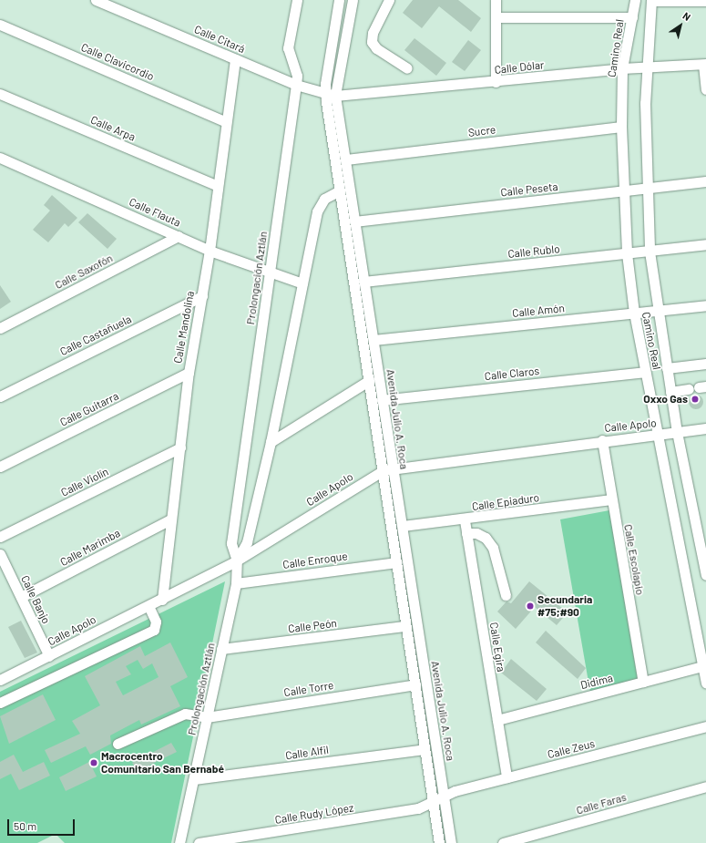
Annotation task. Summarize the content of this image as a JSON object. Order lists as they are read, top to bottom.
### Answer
{
  "streets": {
    "street": [
      "Calle Citará",
      "Camino Real",
      "Calle Clavicordio",
      "Calle Dólar",
      "Calle Arpa",
      "Sucre",
      "Calle Peseta",
      "Calle Flauta",
      "Calle Rublo",
      "Calle Saxofón",
      "Prolongación Aztlán",
      "Calle Amón",
      "Calle Mandolina",
      "Calle Castañuela",
      "Calle Claros",
      "Calle Guitarra",
      "Avenida Julio A. Roca",
      "Calle Apolo",
      "Calle Violín",
      "Calle Epiaduro",
      "Calle Marimba",
      "Calle Escolapio",
      "Calle Enroque",
      "Calle Banjo",
      "Calle Peón",
      "Calle Egira",
      "Didima",
      "Calle Torre",
      "Calle Zeus",
      "Calle Alfil",
      "Calle Faras",
      "Calle Rudy López"
    ]
  },
  "crossings": [
    ["Calle Citará", "Calle Dólar"],
    ["Calle Citará", "Prolongación Aztlán"],
    ["Calle Citará", "Calle Mandolina"],
    ["Calle Citará", "Avenida Julio A. Roca"],
    ["Camino Real", "Calle Dólar"],
    ["Camino Real", "Sucre"],
    ["Camino Real", "Calle Peseta"],
    ["Camino Real", "Calle Rublo"],
    ["Camino Real", "Calle Amón"],
    ["Camino Real", "Calle Claros"],
    ["Camino Real", "Calle Apolo"],
    ["Camino Real", "Didima"],
    ["Calle Clavicordio", "Calle Mandolina"],
    ["Calle Dólar", "Avenida Julio A. Roca"],
    ["Calle Arpa", "Calle Mandolina"],
    ["Sucre", "Avenida Julio A. Roca"],
    ["Calle Peseta", "Avenida Julio A. Roca"],
    ["Calle Flauta", "Calle Saxofón"],
    ["Calle Flauta", "Prolongación Aztlán"],
    ["Calle Flauta", "Calle Mandolina"],
    ["Calle Rublo", "Avenida Julio A. Roca"],
    ["Prolongación Aztlán", "Avenida Julio A. Roca"],
    ["Prolongación Aztlán", "Calle Apolo"],
    ["Prolongación Aztlán", "Calle Enroque"],
    ["Prolongación Aztlán", "Calle Peón"],
    ["Prolongación Aztlán", "Calle Torre"],
    ["Prolongación Aztlán", "Calle Alfil"],
    ["Calle Amón", "Avenida Julio A. Roca"],
    ["Calle Mandolina", "Calle Castañuela"],
    ["Calle Mandolina", "Calle Guitarra"],
    ["Calle Mandolina", "Calle Apolo"],
    ["Calle Mandolina", "Calle Violín"],
    ["Calle Mandolina", "Calle Marimba"],
    ["Calle Claros", "Avenida Julio A. Roca"],
    ["Avenida Julio A. Roca", "Calle Apolo"],
    ["Avenida Julio A. Roca", "Calle Epiaduro"],
    ["Avenida Julio A. Roca", "Calle Enroque"],
    ["Avenida Julio A. Roca", "Calle Peón"],
    ["Avenida Julio A. Roca", "Calle Torre"],
    ["Avenida Julio A. Roca", "Calle Zeus"],
    ["Avenida Julio A. Roca", "Calle Alfil"],
    ["Avenida Julio A. Roca", "Calle Rudy López"],
    ["Calle Apolo", "Calle Escolapio"],
    ["Calle Apolo", "Calle Banjo"],
    ["Calle Epiaduro", "Calle Escolapio"],
    ["Calle Epiaduro", "Calle Egira"],
    ["Calle Marimba", "Calle Banjo"],
    ["Calle Escolapio", "Didima"],
    ["Calle Egira", "Didima"],
    ["Calle Egira", "Calle Zeus"],
    ["Calle Zeus", "Calle Rudy López"]
  ],
  "places": ["Oxxo Gas", "Secundaria #75;#90", "Macrocentro Comunitario San Bernabé"],
  "scale_bar": "50 m",
  "north": "top right"
}
